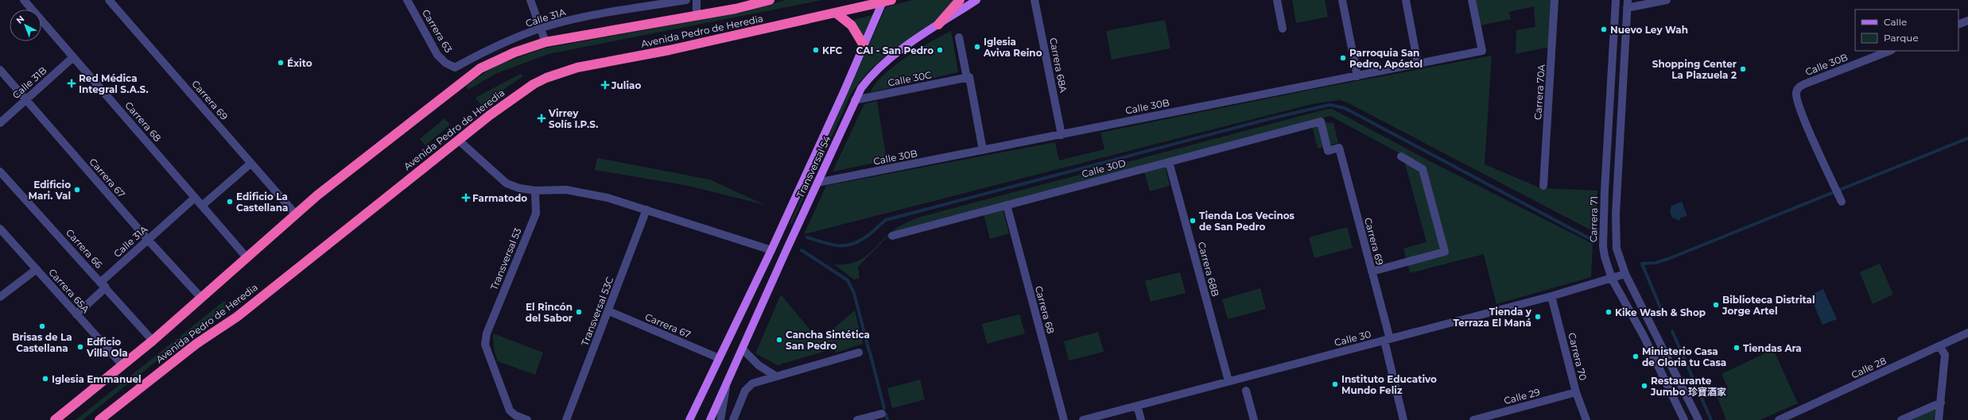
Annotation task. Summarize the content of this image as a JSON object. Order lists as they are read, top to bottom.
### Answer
{
  "streets": {
    "highway": ["Avenida Pedro de Heredia"],
    "main road": ["Transversal 54"],
    "street": [
      "Calle 31A",
      "Carrera 63",
      "Calle 30B",
      "Carrera 68A",
      "Calle 30C",
      "Calle 31B",
      "Carrera 70A",
      "Carrera 69",
      "Carrera 68",
      "Calle 30D",
      "Carrera 67",
      "Carrera 71",
      "Carrera 66",
      "Transversal 53",
      "Carrera 68B",
      "Carrera 65A",
      "Transversal 53C",
      "Calle 30",
      "Carrera 70",
      "Calle 28",
      "Calle 29"
    ]
  },
  "crossings": [
    ["Calle 31A", "Carrera 63"],
    ["Calle 31A", "Carrera 68"],
    ["Calle 31A", "Carrera 67"],
    ["Calle 31A", "Carrera 66"],
    ["Calle 31A", "Carrera 65A"],
    ["Avenida Pedro de Heredia", "Carrera 69"],
    ["Avenida Pedro de Heredia", "Carrera 68"],
    ["Avenida Pedro de Heredia", "Transversal 54"],
    ["Avenida Pedro de Heredia", "Carrera 67"],
    ["Avenida Pedro de Heredia", "Carrera 66"],
    ["Avenida Pedro de Heredia", "Carrera 65A"],
    ["Calle 30B", "Carrera 68A"],
    ["Calle 30B", "Transversal 54"],
    ["Calle 30C", "Transversal 54"],
    ["Calle 31B", "Carrera 68"],
    ["Calle 31B", "Carrera 67"],
    ["Carrera 69", "Calle 30D"],
    ["Carrera 69", "Calle 30"],
    ["Carrera 68", "Calle 30D"],
    ["Transversal 54", "Carrera 67"],
    ["Calle 30D", "Carrera 68B"],
    ["Carrera 67", "Transversal 53C"],
    ["Carrera 71", "Calle 30"],
    ["Carrera 68B", "Calle 30"],
    ["Calle 30", "Carrera 70"],
    ["Carrera 70", "Calle 29"]
  ],
  "places": {
    "other": [
      "Nuevo Ley Wah",
      "Iglesia Aviva Reino",
      "KFC",
      "CAI - San Pedro",
      "Parroquia San Pedro, Apóstol",
      "Éxito",
      "Shopping Center La Plazuela 2",
      "Edificio Mari. Val",
      "Edificio La Castellana",
      "Tienda Los Vecinos de San Pedro",
      "Biblioteca Distrital Jorge Artel",
      "El Rincón del Sabor",
      "Kike Wash & Shop",
      "Tienda y Terraza El Maná",
      "Brisas de La Castellana",
      "Cancha Sintética San Pedro",
      "Edficio Villa Ola",
      "Tiendas Ara",
      "Ministerio Casa de Gloria tu Casa",
      "Iglesia Emmanuel",
      "Instituto Educativo Mundo Feliz",
      "Restaurante Jumbo 珍寶酒家"
    ],
    "health": [
      "Red Médica Integral S.A.S.",
      "Juliao",
      "Virrey Solís I.P.S.",
      "Farmatodo"
    ]
  },
  "legend": ["Calle", "Parque"],
  "north": "top left"
}
